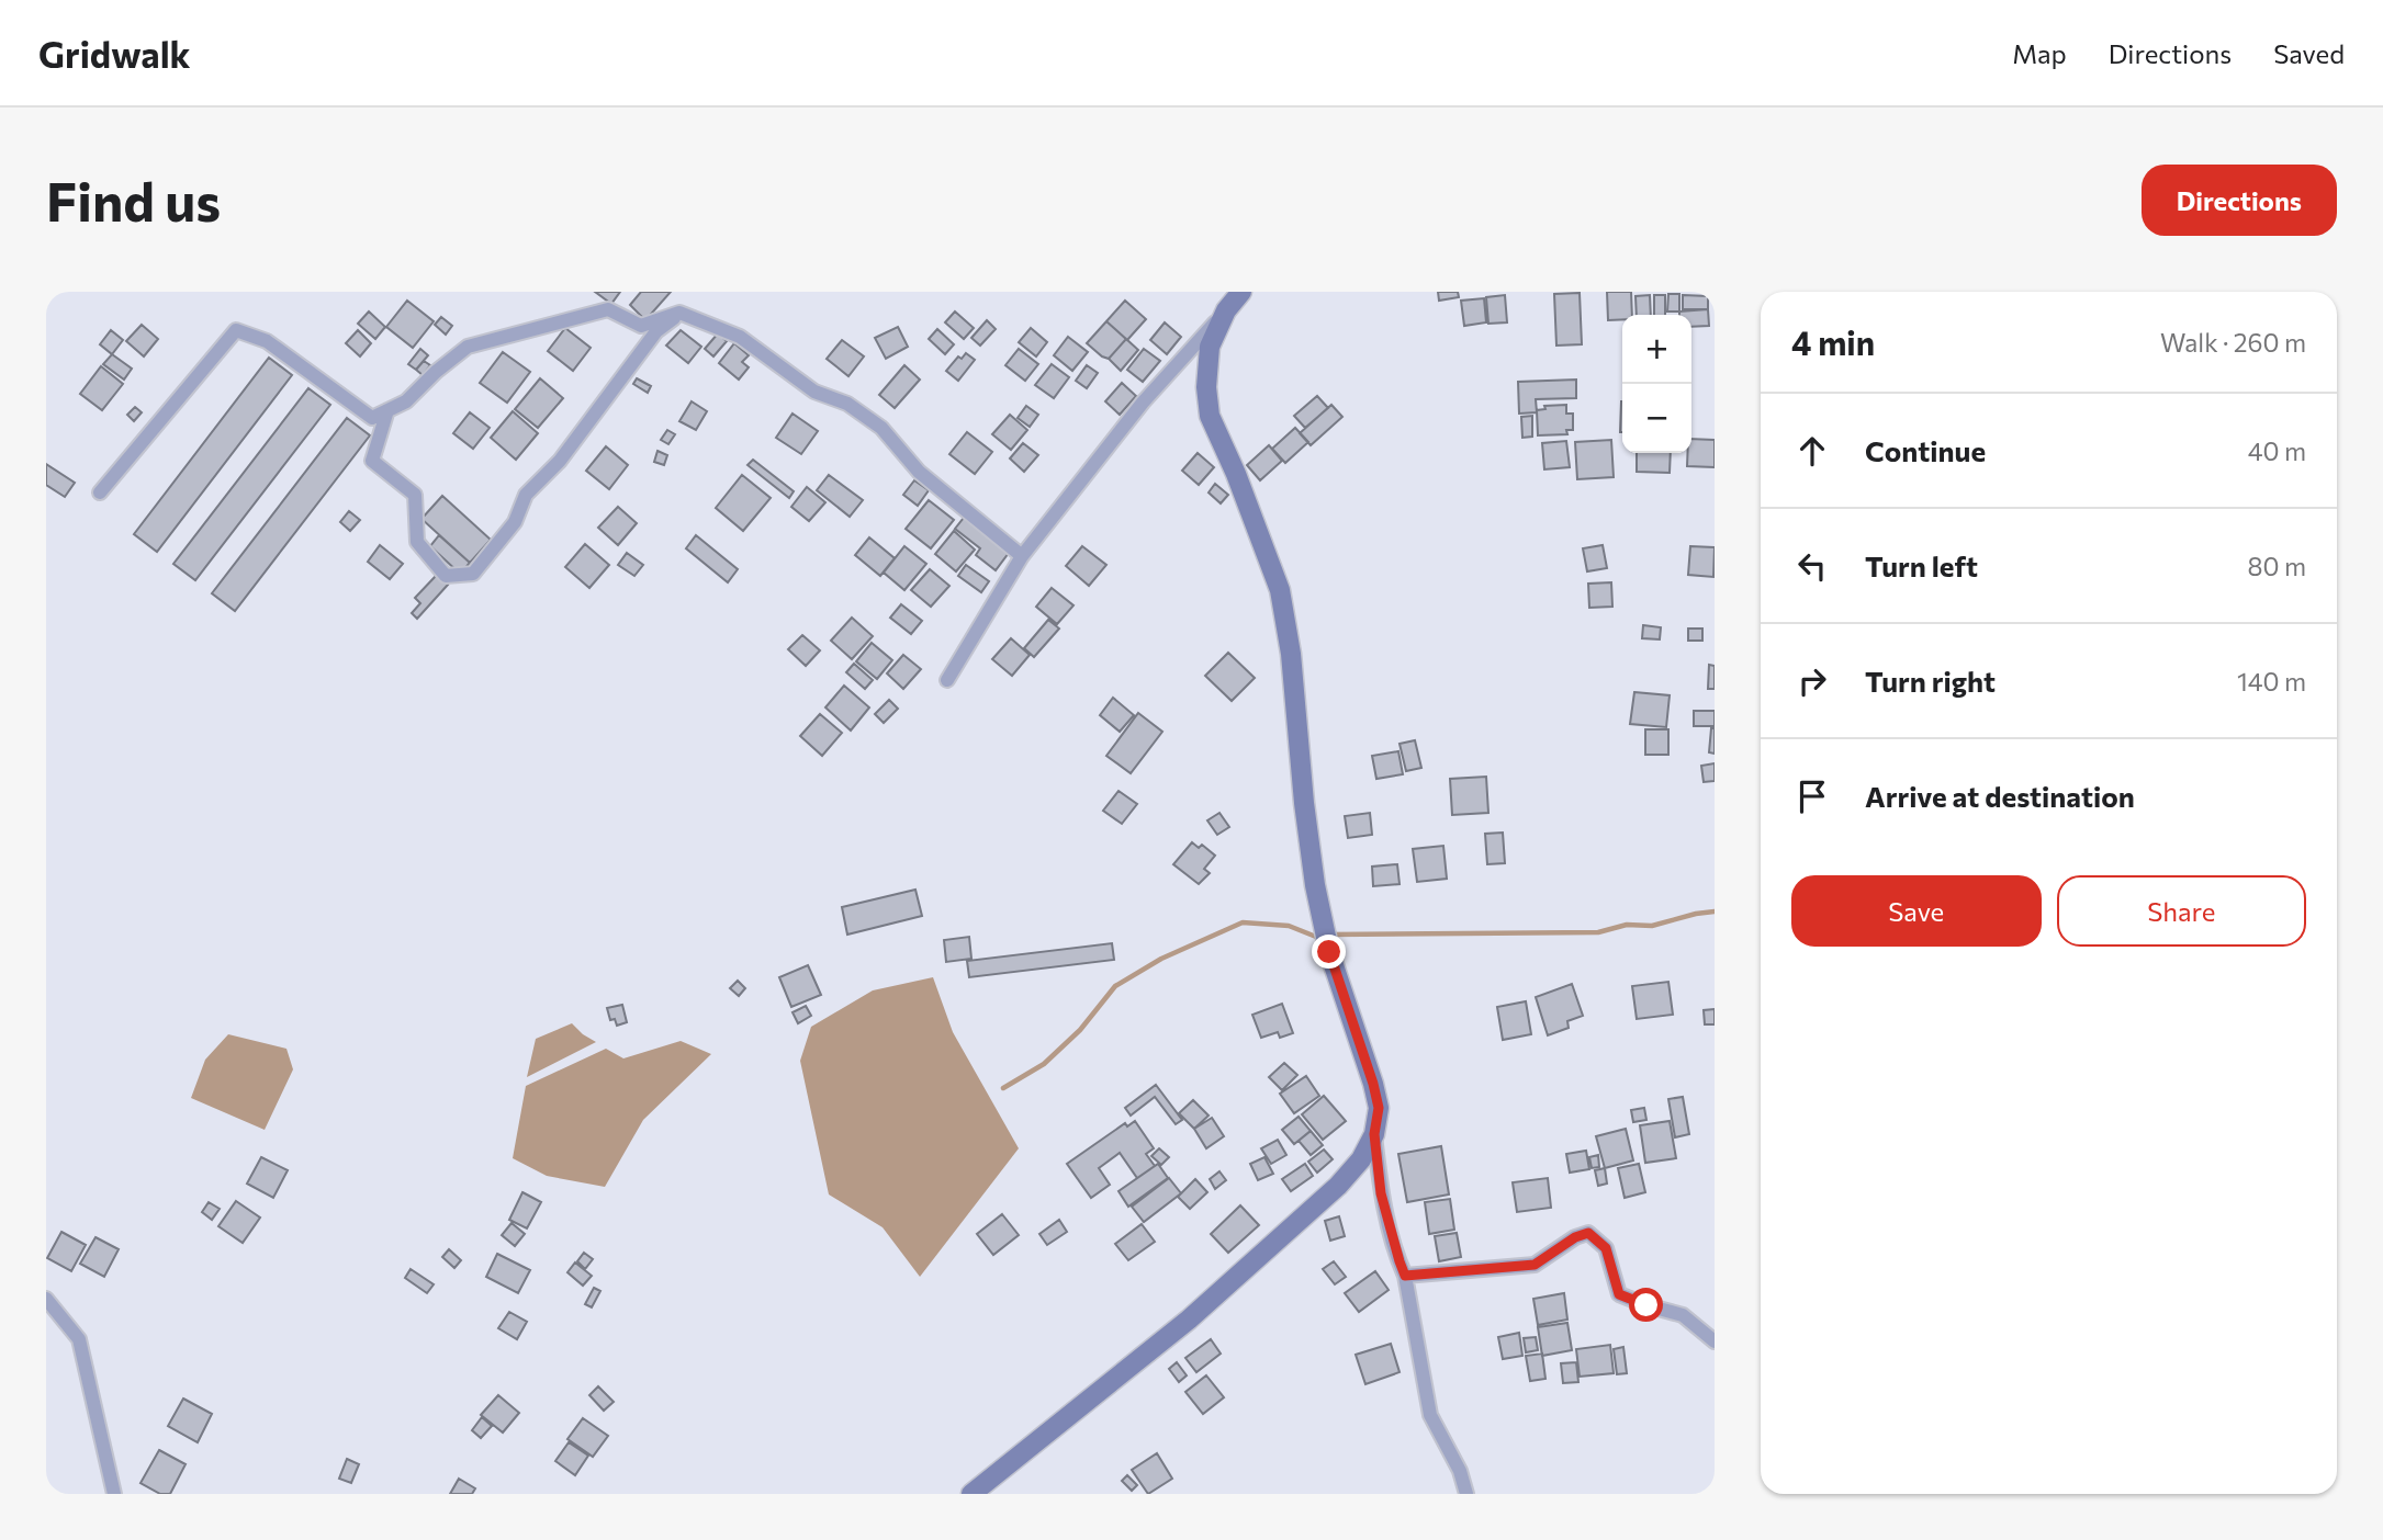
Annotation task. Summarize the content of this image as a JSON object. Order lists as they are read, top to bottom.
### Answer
{
  "page": {
    "header": "Gridwalk",
    "nav": ["Map", "Directions", "Saved"],
    "buttons": [
      "Directions",
      ["Save", "Share"]
    ],
    "title": "Find us",
    "heading": ["4 min", "Walk · 260 m"],
    "map_buttons": ["+", "−"],
    "list": [
      ["Continue", "40 m"],
      ["Turn left", "80 m"],
      ["Turn right", "140 m"],
      "Arrive at destination"
    ]
  }
}
